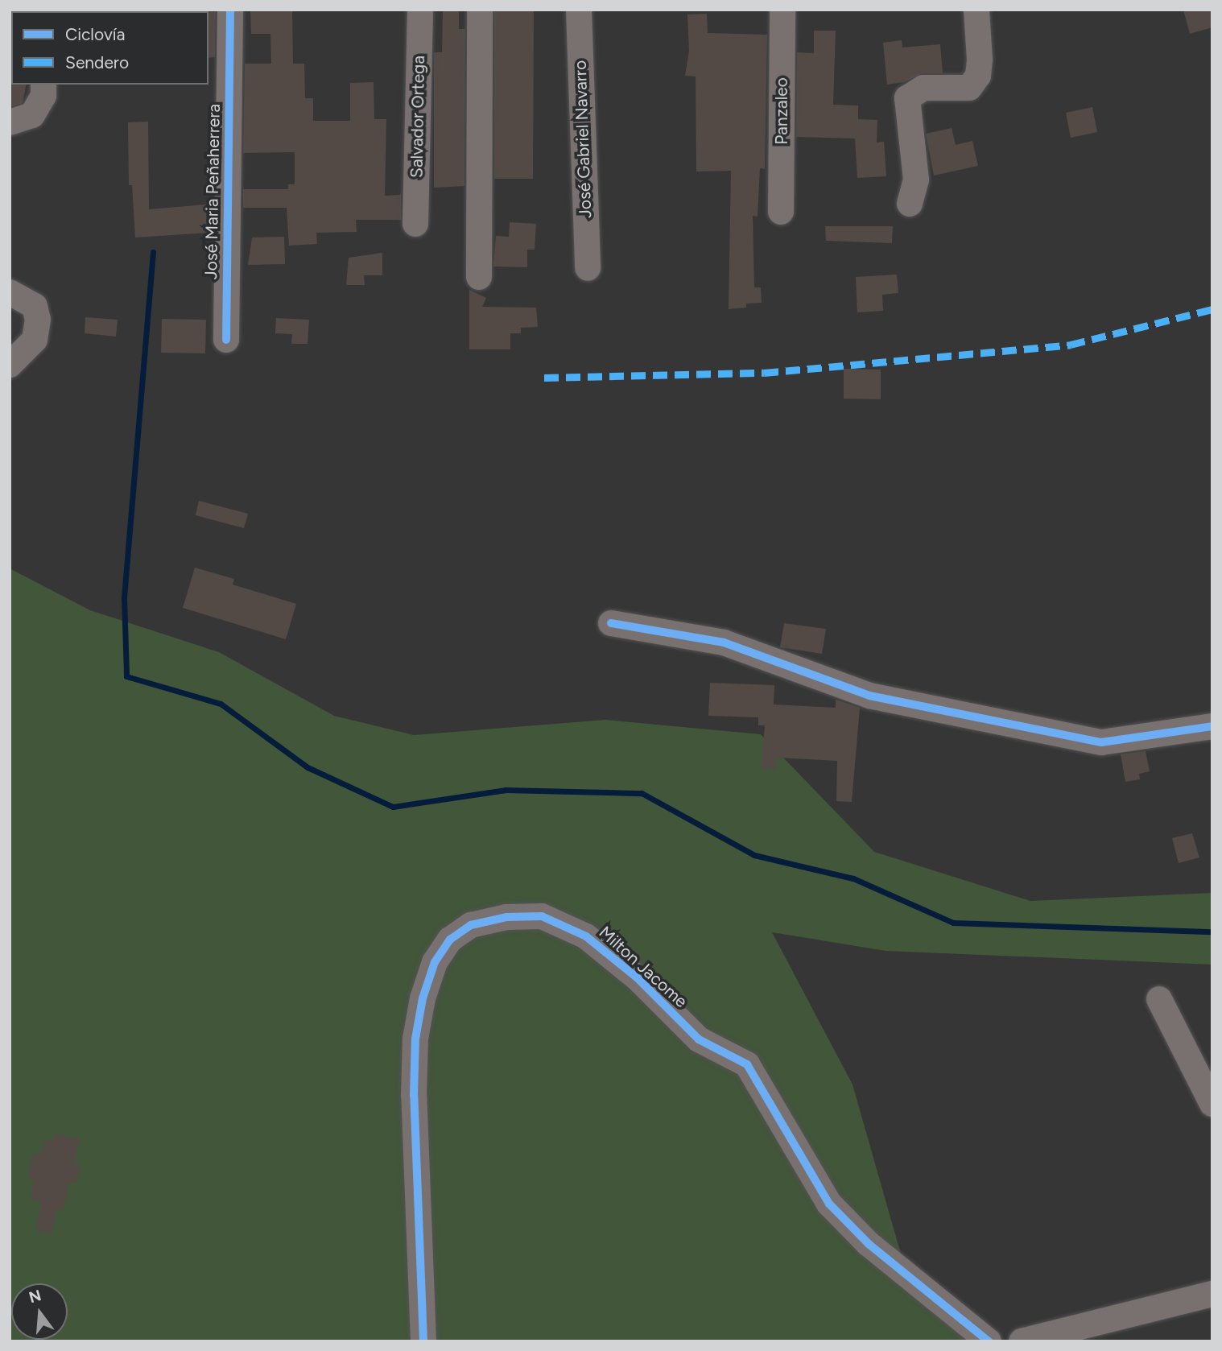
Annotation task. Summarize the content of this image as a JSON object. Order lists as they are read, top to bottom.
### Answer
{
  "streets": {
    "street": [
      "Panzaleo",
      "Salvador Ortega",
      "José Gabriel Navarro",
      "José Maria Peñaherrera",
      "Milton Jacome"
    ]
  },
  "legend": ["Ciclovía", "Sendero"],
  "north": "top"
}
